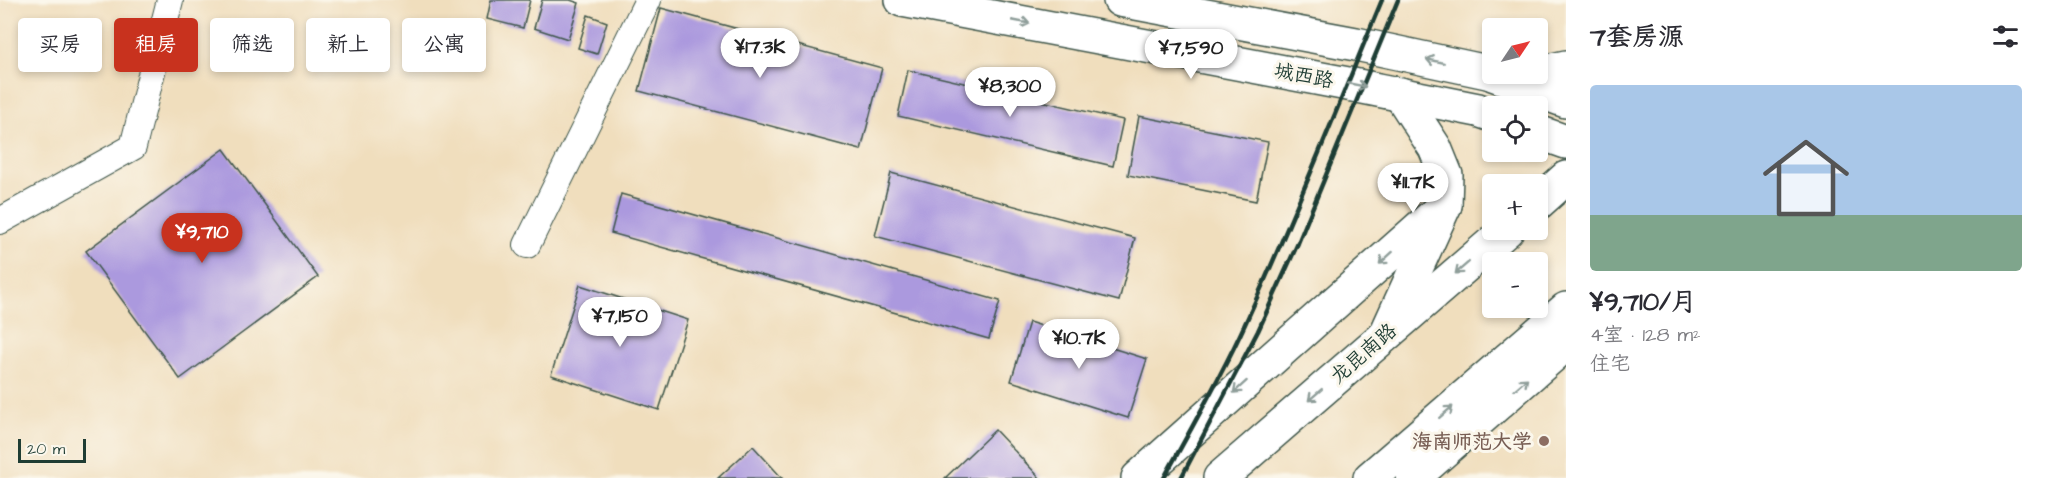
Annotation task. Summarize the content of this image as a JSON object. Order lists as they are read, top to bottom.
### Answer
{
  "streets": {
    "main road": ["城西路", "龙昆南路"]
  },
  "places": ["海南师范大学"],
  "scale_bar": "20 m",
  "north": "top right",
  "page": {
    "heading": "7套房源",
    "map_buttons": ["+", "−"],
    "chip": [
      "买房",
      "租房",
      "筛选",
      "新上",
      "公寓"
    ],
    "price": [
      "¥17.3K",
      "¥7,590",
      "¥8,300",
      "¥11.7K",
      "¥9,710",
      "¥7,150",
      "¥10.7K"
    ],
    "list": [
      {
        "name": "¥9,710/月",
        "note": "4室 · 128 m² · 住宅"
      }
    ],
    "scale": "20 m"
  }
}
